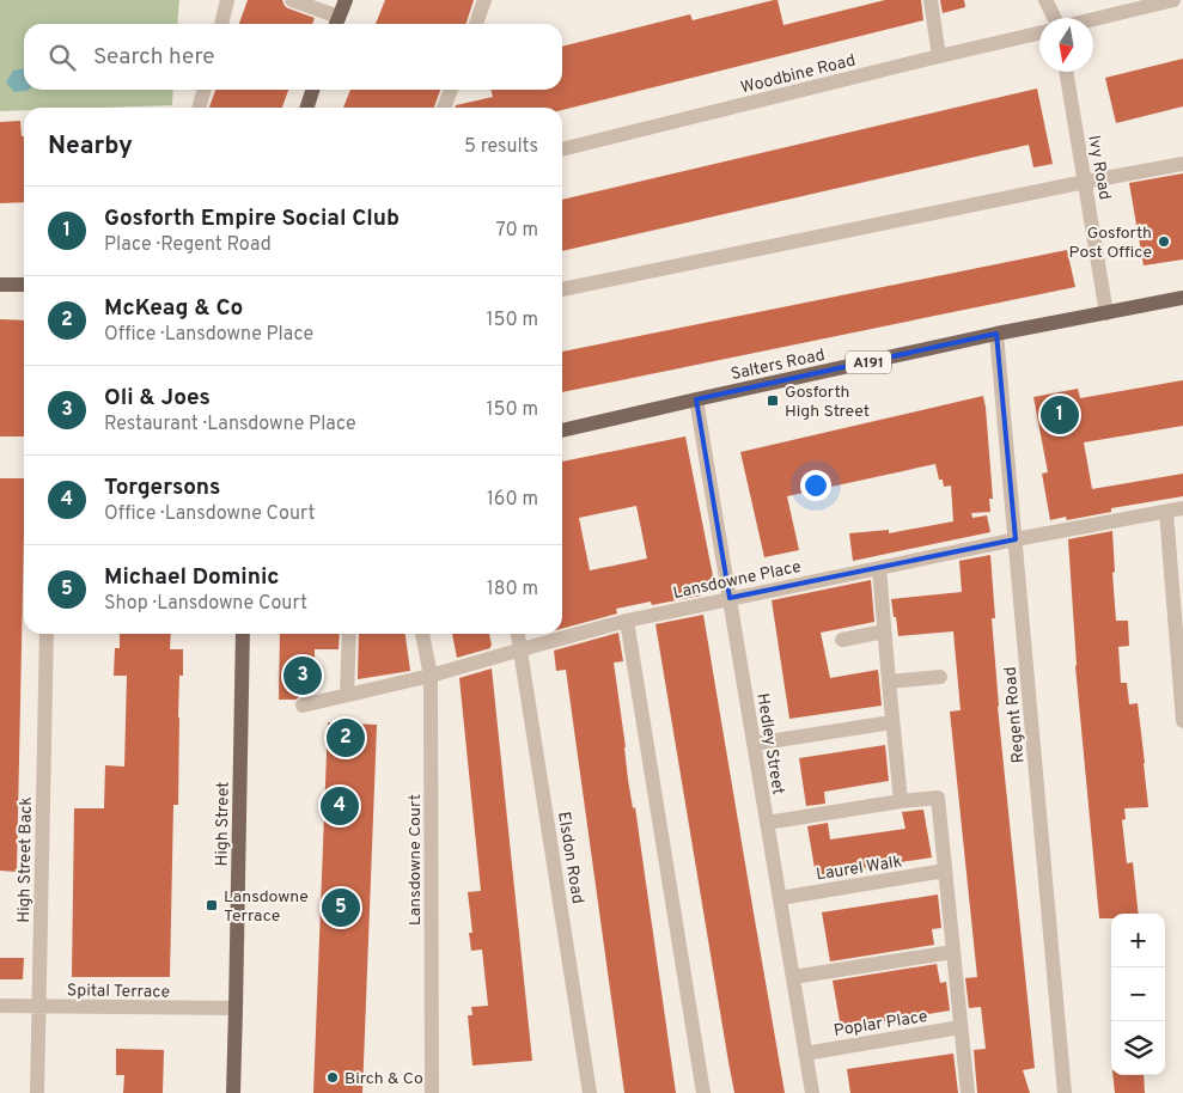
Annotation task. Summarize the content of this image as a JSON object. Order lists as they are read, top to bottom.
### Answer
{
  "streets": {
    "main road": ["A191", "Salters Road", "High Street"],
    "street": [
      "Woodbine Road",
      "Ivy Road",
      "Lansdowne Place",
      "Regent Road",
      "Hedley Street",
      "Elsdon Road",
      "High Street Back",
      "Lansdowne Court",
      "Laurel Walk",
      "Spital Terrace",
      "Poplar Place"
    ]
  },
  "crossings": [
    ["Ivy Road", "Salters Road"],
    ["Salters Road", "Regent Road"],
    ["Salters Road", "Hedley Street"],
    ["Lansdowne Place", "Regent Road"],
    ["Lansdowne Place", "Hedley Street"],
    ["Lansdowne Place", "Elsdon Road"],
    ["Lansdowne Place", "Lansdowne Court"],
    ["Hedley Street", "Laurel Walk"],
    ["Hedley Street", "Poplar Place"],
    ["High Street", "Spital Terrace"],
    ["High Street Back", "Spital Terrace"]
  ],
  "places": {
    "other": ["Gosforth Post Office", "Birch & Co"],
    "transit": ["Gosforth High Street", "Lansdowne Terrace"]
  },
  "north": "bottom",
  "page": {
    "search": "Search here",
    "heading": ["Nearby", "5 results"],
    "list": [
      {
        "mark": "1",
        "name": "Gosforth Empire Social Club",
        "note": "Place · Regent Road",
        "value": "70 m"
      },
      {
        "mark": "2",
        "name": "McKeag & Co",
        "note": "Office · Lansdowne Place",
        "value": "150 m"
      },
      {
        "mark": "3",
        "name": "Oli & Joes",
        "note": "Restaurant · Lansdowne Place",
        "value": "150 m"
      },
      {
        "mark": "4",
        "name": "Torgersons",
        "note": "Office · Lansdowne Court",
        "value": "160 m"
      },
      {
        "mark": "5",
        "name": "Michael Dominic",
        "note": "Shop · Lansdowne Court",
        "value": "180 m"
      }
    ],
    "pins": [
      "1",
      "3",
      "2",
      "4",
      "5"
    ],
    "map_buttons": ["+", "−"]
  }
}
